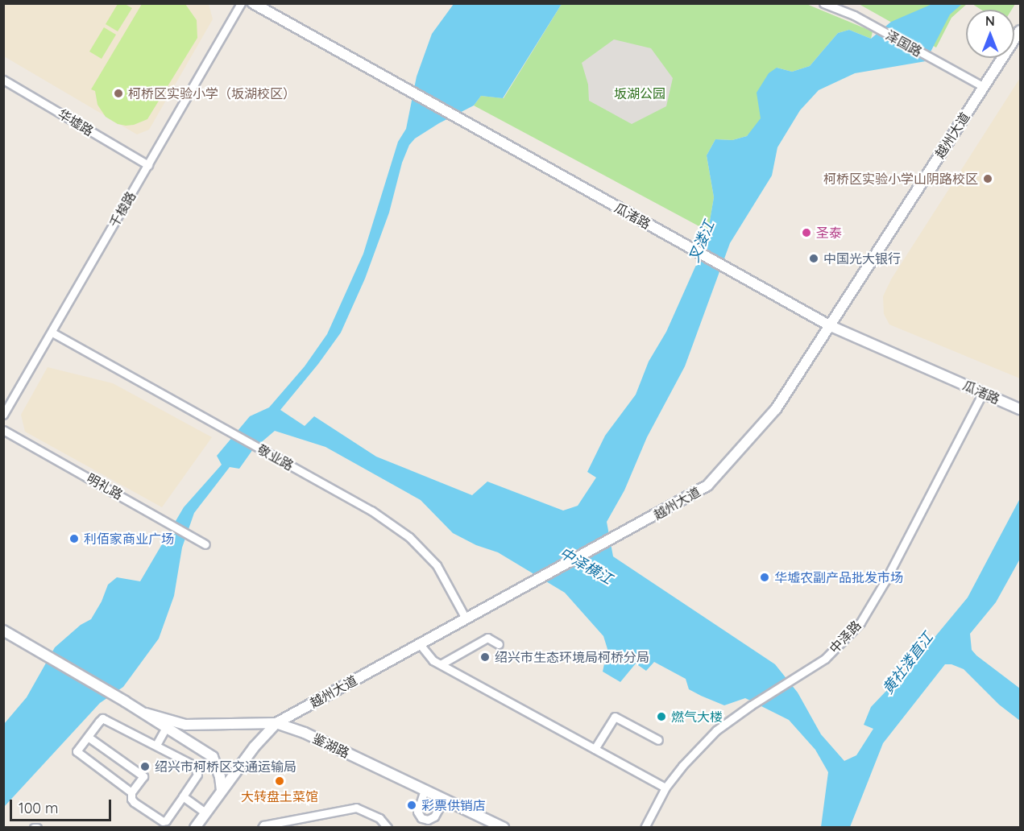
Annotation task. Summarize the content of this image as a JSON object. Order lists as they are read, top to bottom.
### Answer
{
  "streets": {
    "street": [
      "泽国路",
      "华墟路",
      "越州大道",
      "千梭路",
      "瓜渚路",
      "敬业路",
      "明礼路",
      "中泽路",
      "鉴湖路"
    ]
  },
  "crossings": [
    ["泽国路", "越州大道"],
    ["华墟路", "千梭路"],
    ["越州大道", "瓜渚路"],
    ["越州大道", "敬业路"],
    ["越州大道", "鉴湖路"],
    ["千梭路", "敬业路"],
    ["瓜渚路", "中泽路"]
  ],
  "water": ["叉溇江", "中泽横江", "黄社溇直江"],
  "parks": ["坂湖公园"],
  "places": [
    "柯桥区实验小学（坂湖校区）",
    "柯桥区实验小学山阴路校区",
    "圣泰",
    "中国光大银行",
    "利佰家商业广场",
    "华墟农副产品批发市场",
    "绍兴市生态环境局柯桥分局",
    "燃气大楼",
    "绍兴市柯桥区交通运输局",
    "大转盘土菜馆",
    "彩票供销店"
  ],
  "scale_bar": "100 m",
  "north": "top"
}
